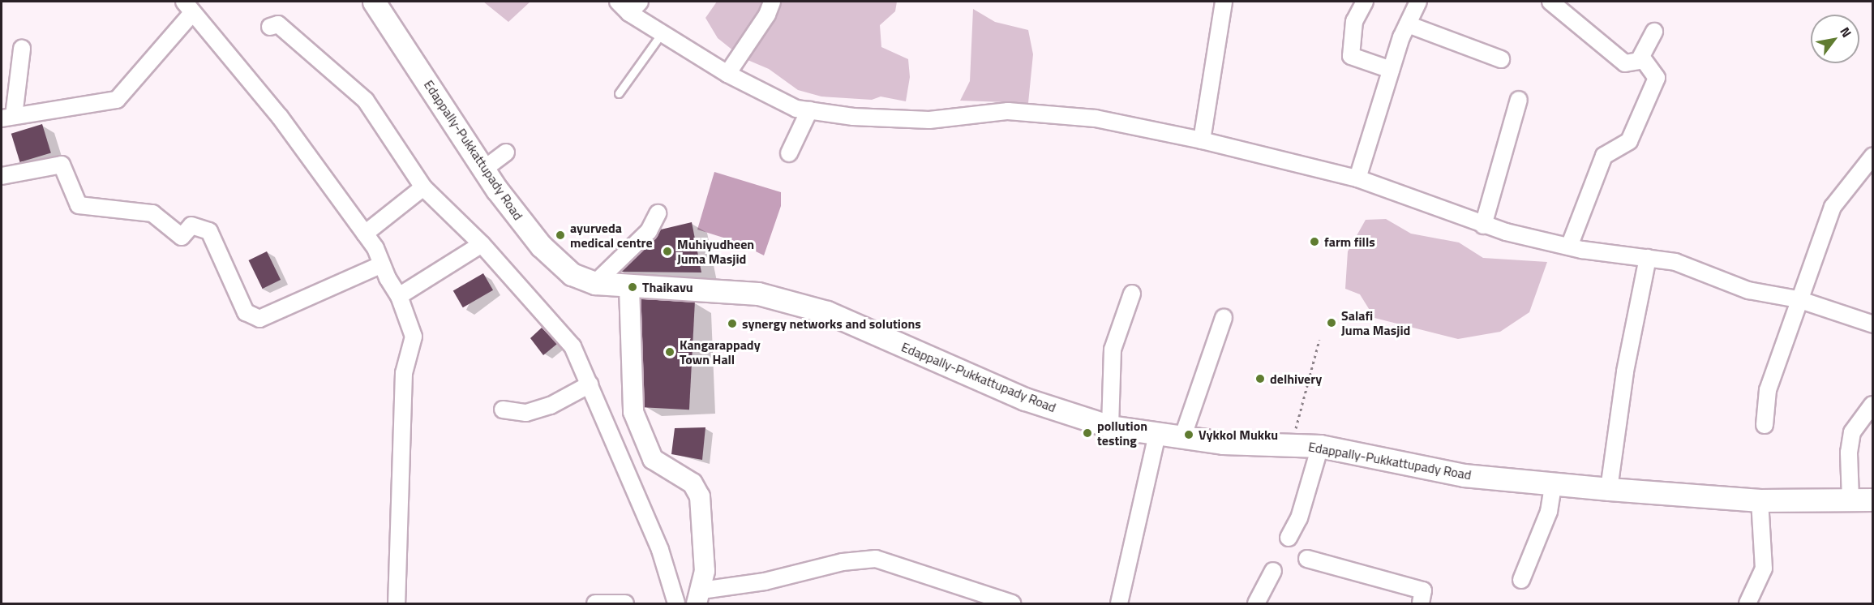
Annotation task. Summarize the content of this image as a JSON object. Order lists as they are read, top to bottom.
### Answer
{
  "streets": {
    "main road": ["Edappally-Pukkattupady Road"]
  },
  "places": [
    "ayurveda medical centre",
    "farm fills",
    "Muhiyudheen Juma Masjid",
    "Thaikavu",
    "Salafi Juma Masjid",
    "synergy networks and solutions",
    "Kangarappady Town Hall",
    "delhivery",
    "pollution testing",
    "Vykkol Mukku"
  ],
  "north": "top right"
}
